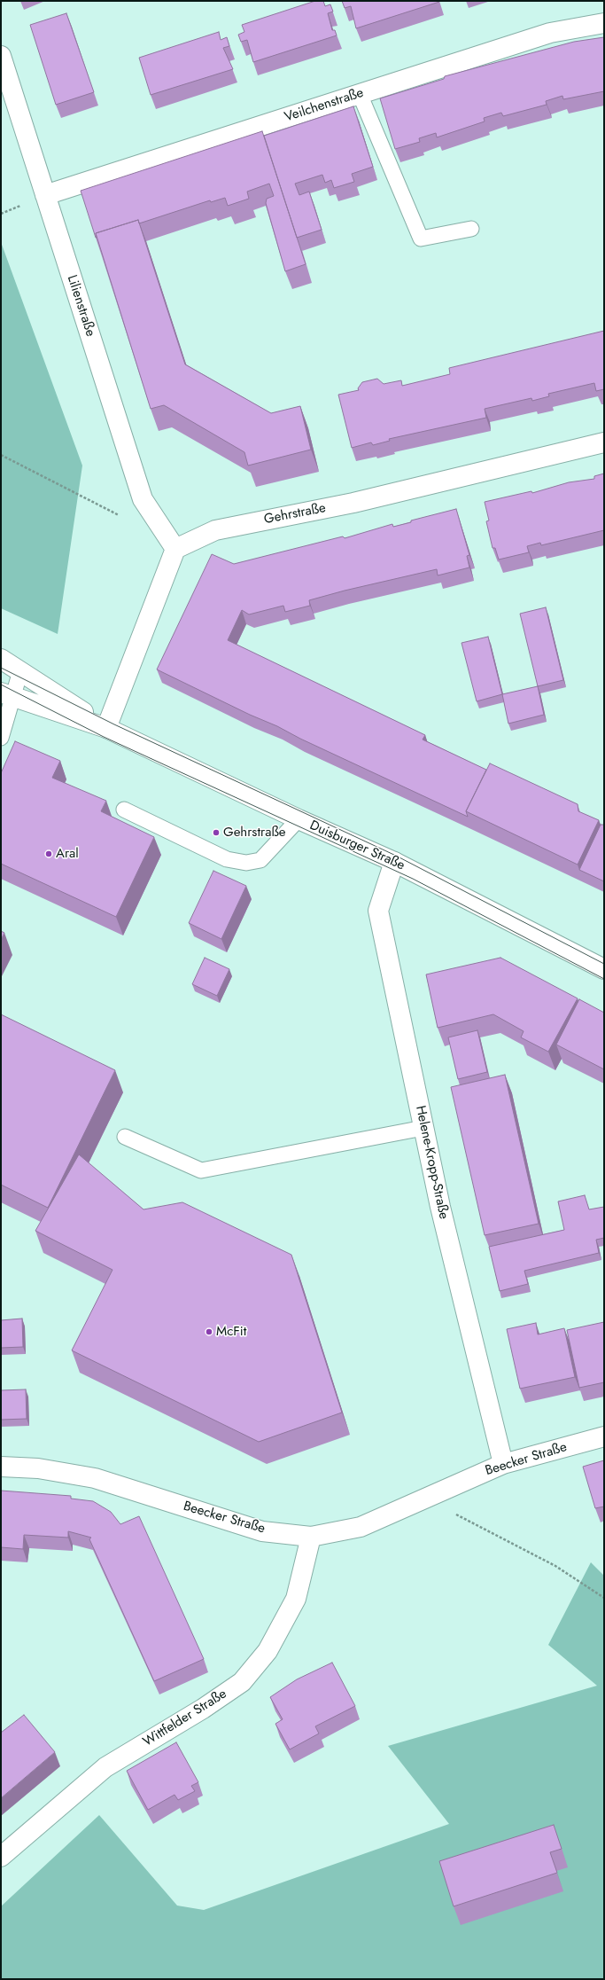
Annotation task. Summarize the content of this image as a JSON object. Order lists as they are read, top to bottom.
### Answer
{
  "streets": {
    "street": [
      "Veilchenstraße",
      "Lilienstraße",
      "Gehrstraße",
      "Duisburger Straße",
      "Helene-Kropp-Straße",
      "Beecker Straße",
      "Wittfelder Straße"
    ]
  },
  "crossings": [
    ["Veilchenstraße", "Lilienstraße"],
    ["Lilienstraße", "Gehrstraße"],
    ["Duisburger Straße", "Helene-Kropp-Straße"],
    ["Helene-Kropp-Straße", "Beecker Straße"],
    ["Beecker Straße", "Wittfelder Straße"]
  ],
  "places": ["Gehrstraße", "Aral", "McFit"]
}
